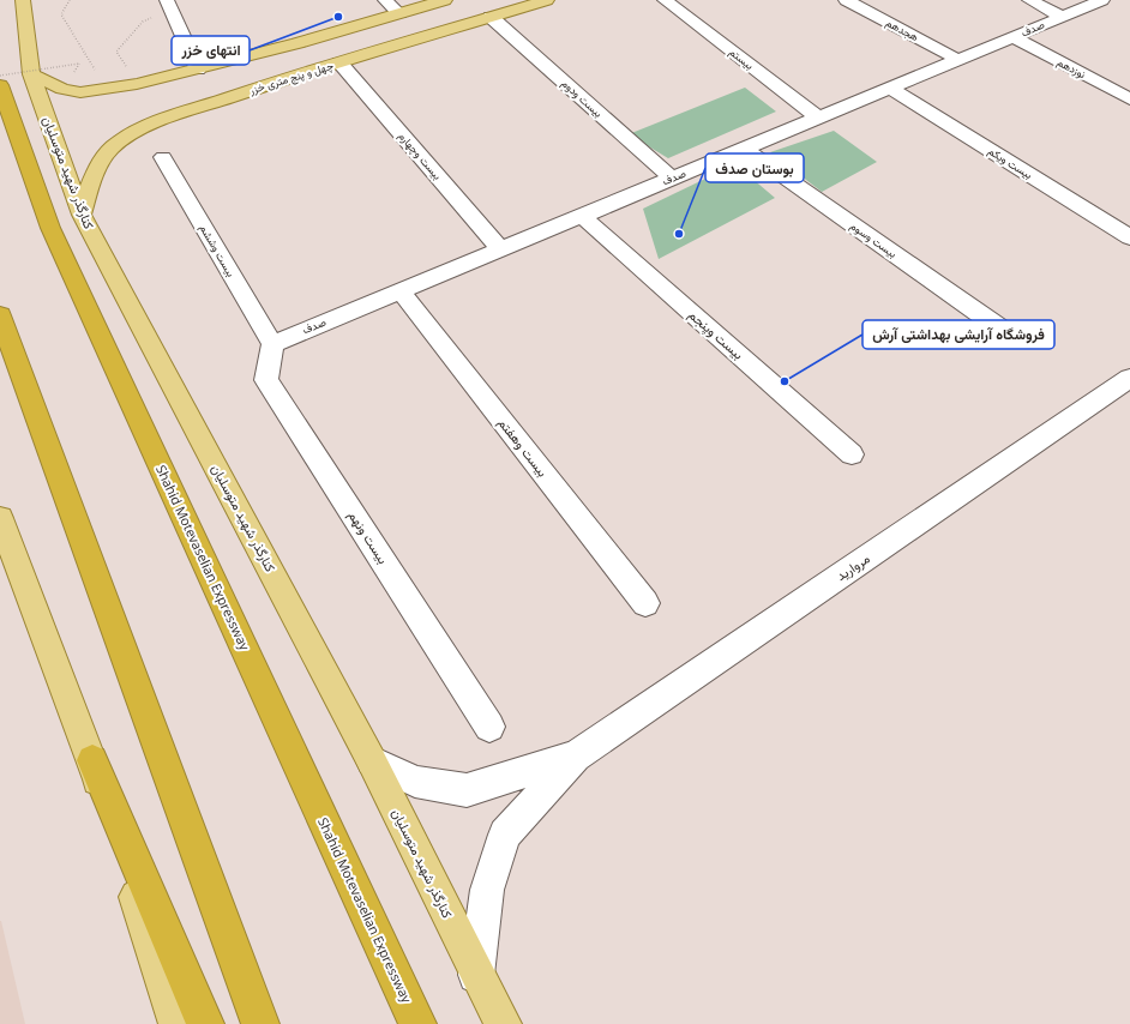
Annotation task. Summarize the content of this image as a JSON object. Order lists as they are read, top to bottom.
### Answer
{
  "streets": {
    "highway": ["Shahid Motevaselian Expressway"],
    "main road": ["چهل و پنج متری خزر", "کنارگذر شهید متوسلیان"],
    "street": [
      "صدف",
      "هجدهم",
      "بیستم",
      "نوزدهم",
      "بیست ودوم",
      "بیست وچهارم",
      "بیست ویکم",
      "بیست وسوم",
      "بیست وششم",
      "بیست وپنجم",
      "بیست وهفتم",
      "بیست ونهم",
      "مروارید"
    ]
  },
  "crossings": [
    ["صدف", "هجدهم"],
    ["صدف", "بیستم"],
    ["صدف", "نوزدهم"],
    ["صدف", "بیست ودوم"],
    ["صدف", "بیست وچهارم"],
    ["صدف", "بیست ویکم"],
    ["صدف", "بیست وسوم"],
    ["صدف", "بیست وششم"],
    ["صدف", "بیست وپنجم"],
    ["صدف", "بیست وهفتم"],
    ["صدف", "بیست ونهم"],
    ["چهل و پنج متری خزر", "بیست ودوم"],
    ["چهل و پنج متری خزر", "بیست وچهارم"],
    ["چهل و پنج متری خزر", "کنارگذر شهید متوسلیان"],
    ["بیست وششم", "بیست ونهم"]
  ],
  "places": ["انتهای خزر", "بوستان صدف", "فروشگاه آرایشی بهداشتی آرش"]
}
